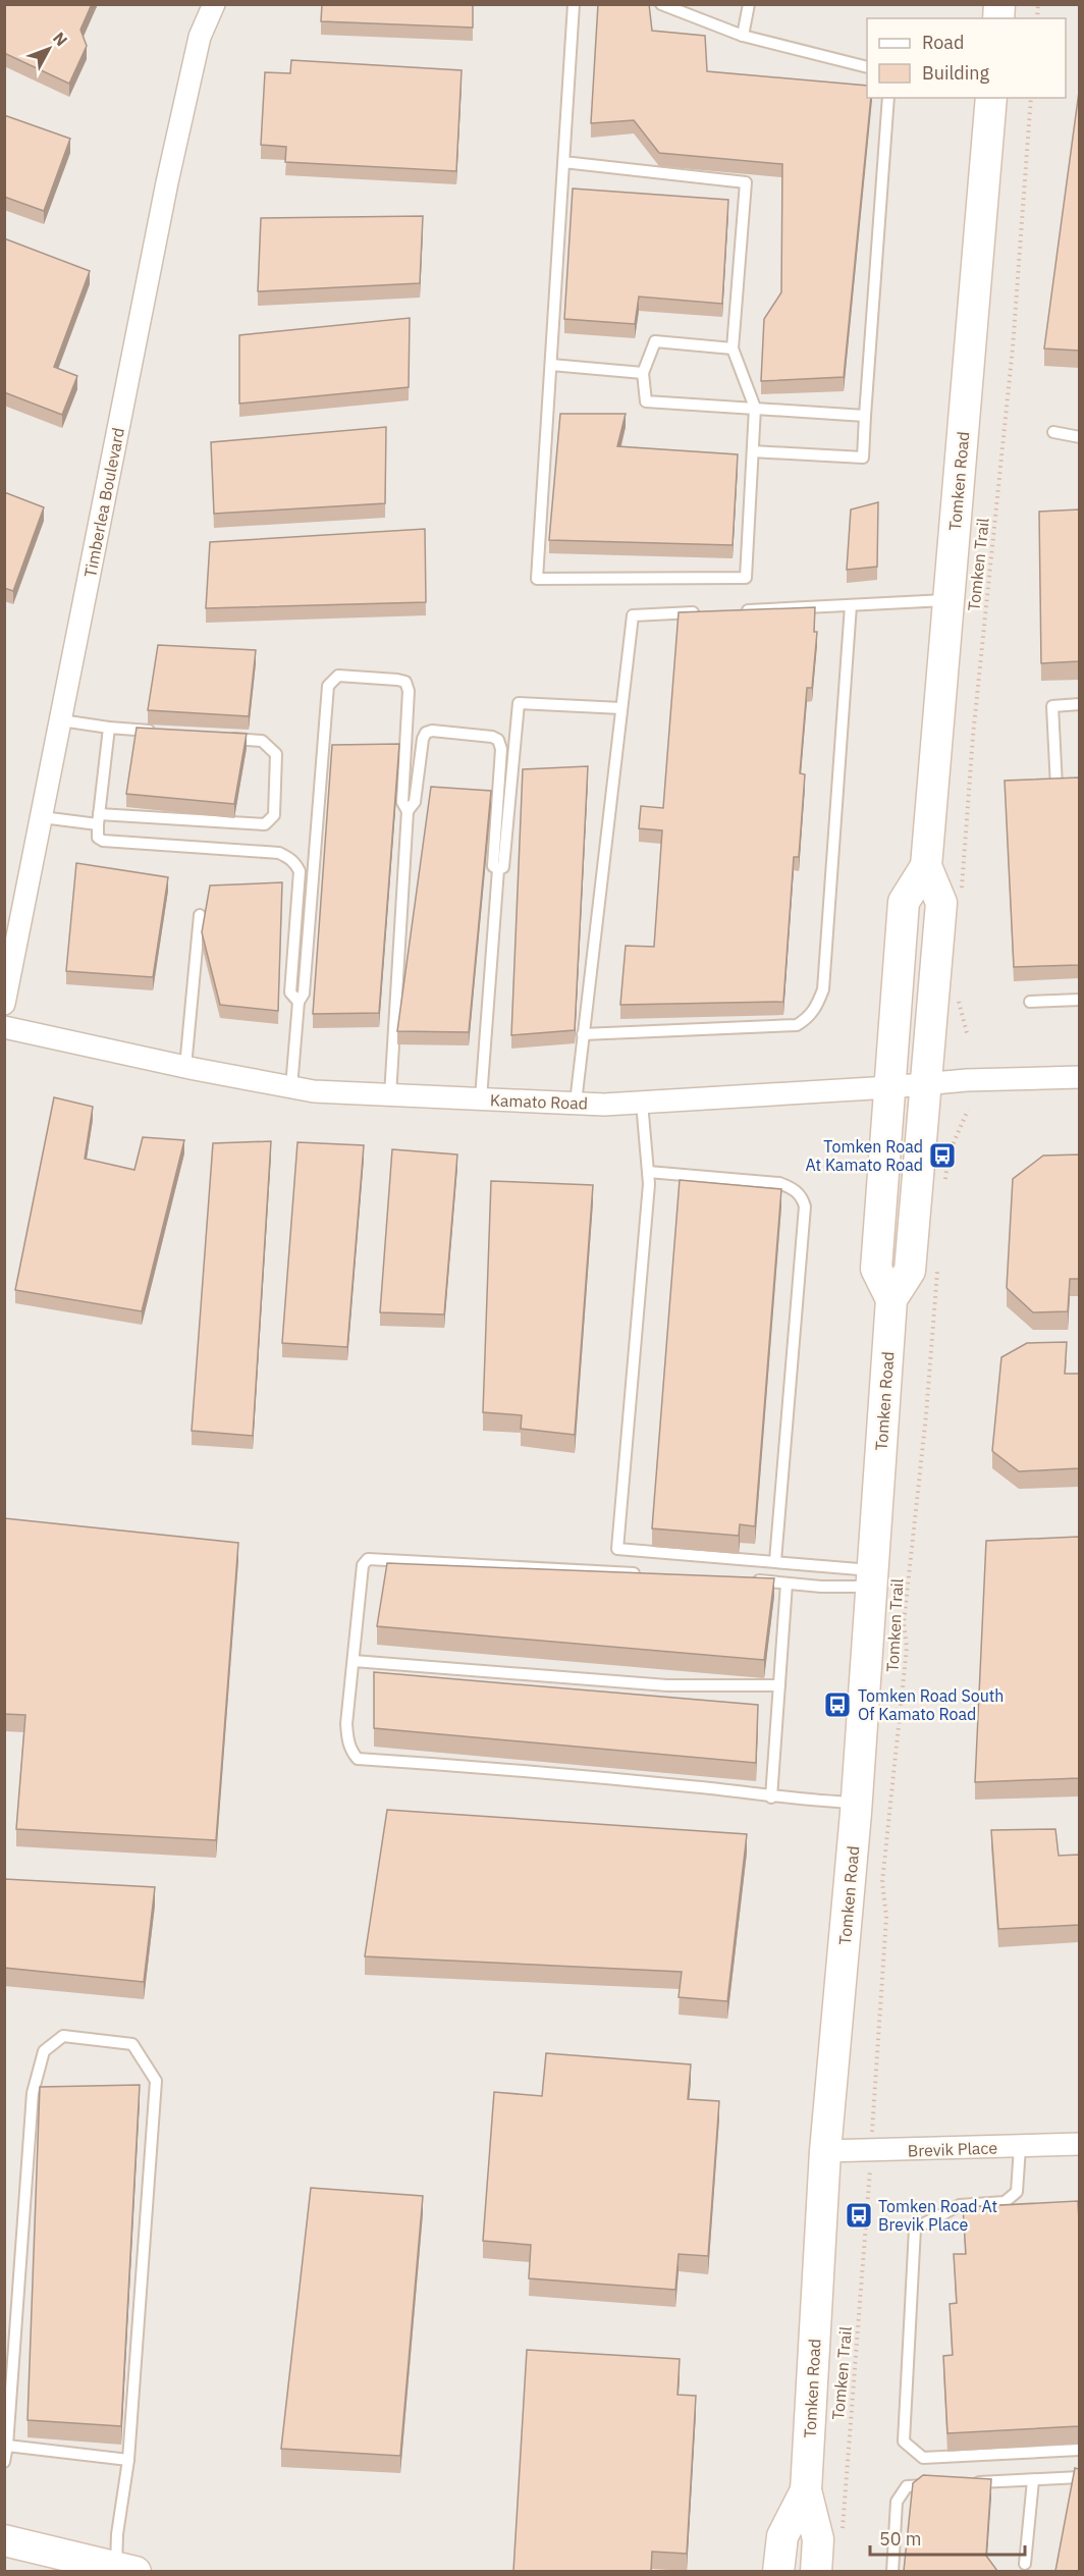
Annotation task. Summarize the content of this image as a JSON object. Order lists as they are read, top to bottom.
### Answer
{
  "streets": {
    "main road": ["Tomken Road"],
    "street": ["Timberlea Boulevard", "Kamato Road", "Brevik Place"],
    "path": ["Tomken Trail"]
  },
  "crossings": [
    ["Tomken Road", "Kamato Road"],
    ["Tomken Road", "Brevik Place"]
  ],
  "places": {
    "bus stop": ["Tomken Road At Kamato Road", "Tomken Road South Of Kamato Road", "Tomken Road At Brevik Place"]
  },
  "legend": ["Road", "Building"],
  "scale_bar": "50 m",
  "north": "top right"
}
